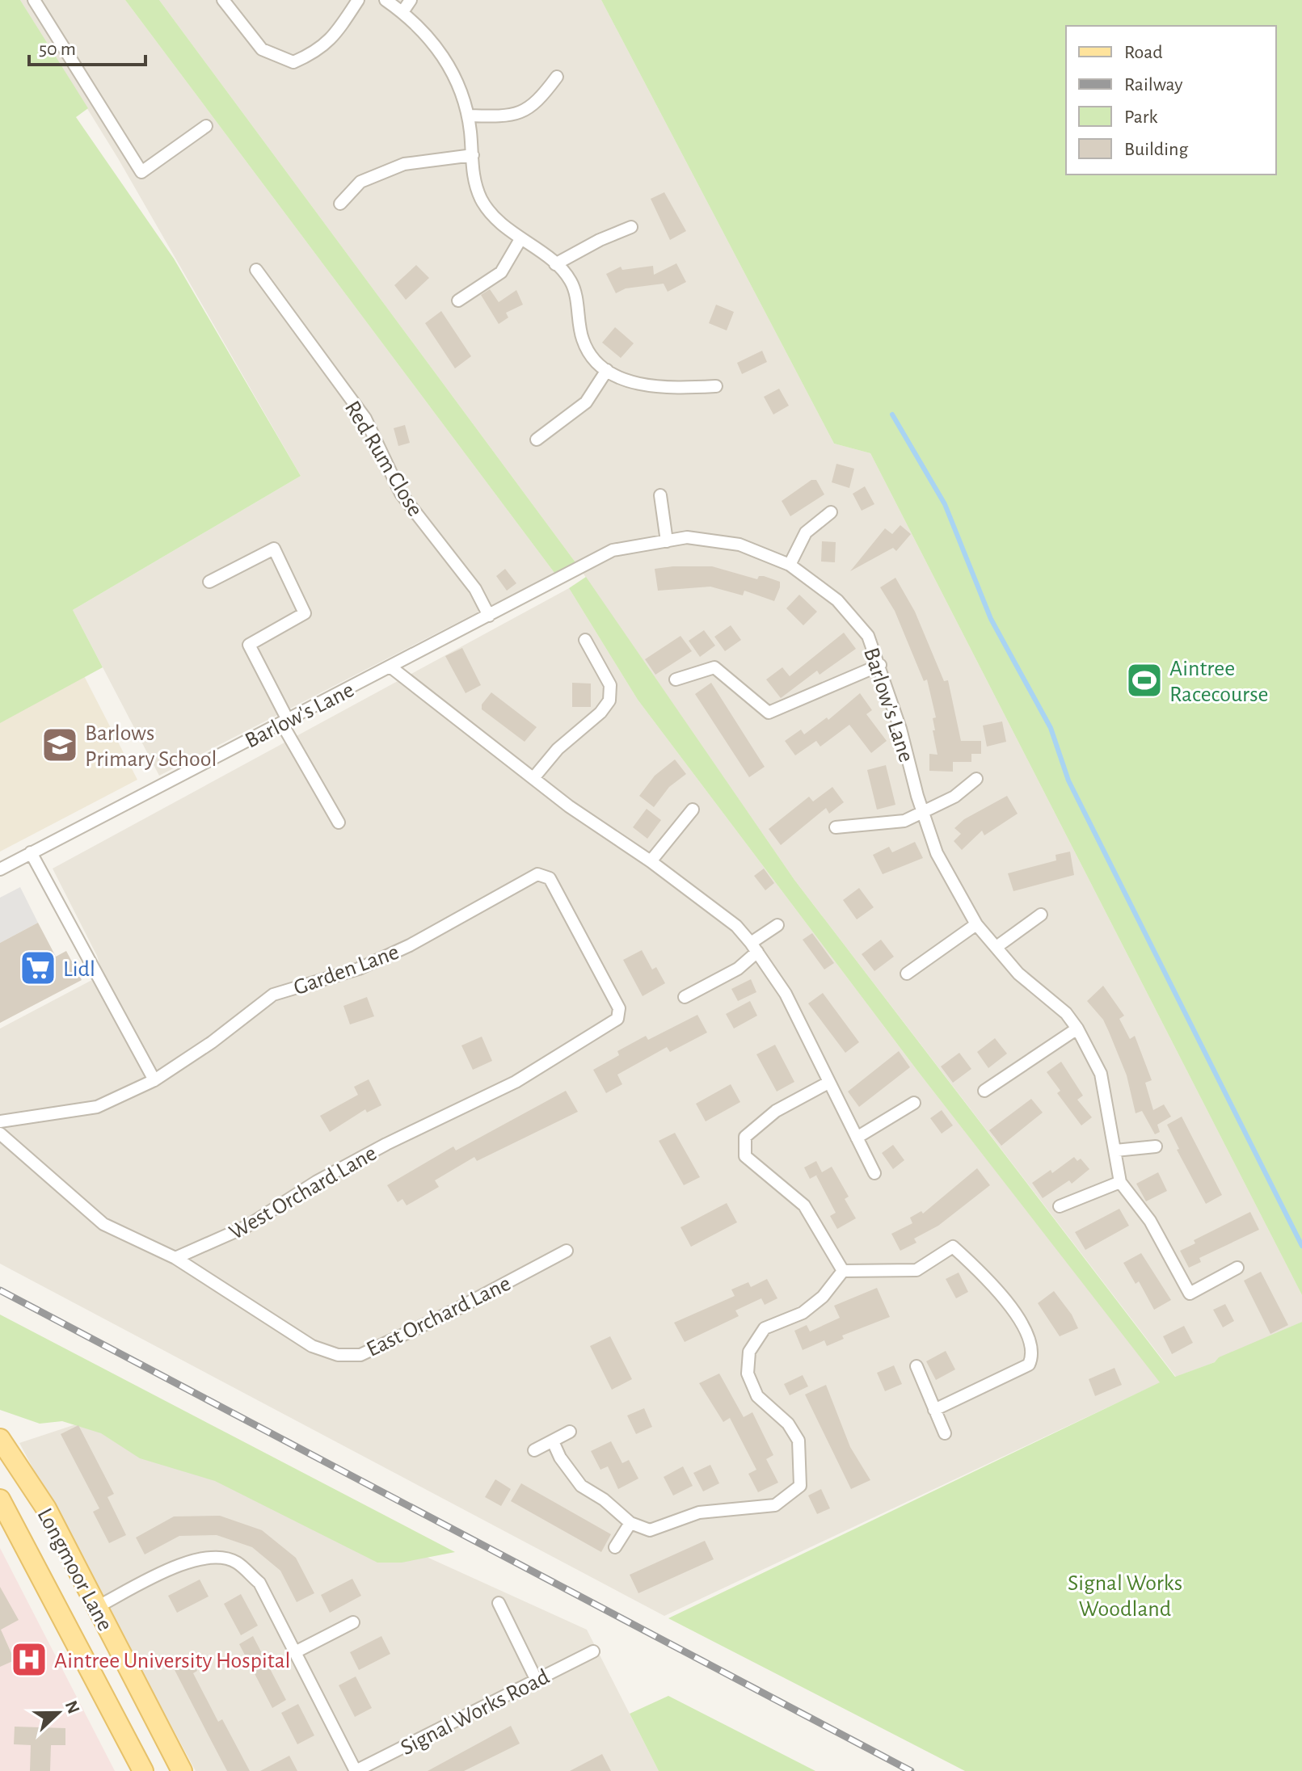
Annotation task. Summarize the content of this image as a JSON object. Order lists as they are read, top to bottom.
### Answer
{
  "streets": {
    "main road": ["Longmoor Lane"],
    "street": [
      "Red Rum Close",
      "Barlow's Lane",
      "Garden Lane",
      "West Orchard Lane",
      "East Orchard Lane",
      "Signal Works Road"
    ]
  },
  "crossings": [
    ["Red Rum Close", "Barlow's Lane"],
    ["Garden Lane", "West Orchard Lane"],
    ["West Orchard Lane", "East Orchard Lane"]
  ],
  "parks": ["Signal Works Woodland"],
  "places": {
    "sports": ["Aintree Racecourse"],
    "school or university": ["Barlows Primary School"],
    "supermarket": ["Lidl"],
    "hospital": ["Aintree University Hospital"]
  },
  "legend": [
    "Road",
    "Railway",
    "Park",
    "Building"
  ],
  "scale_bar": "50 m",
  "north": "right"
}
